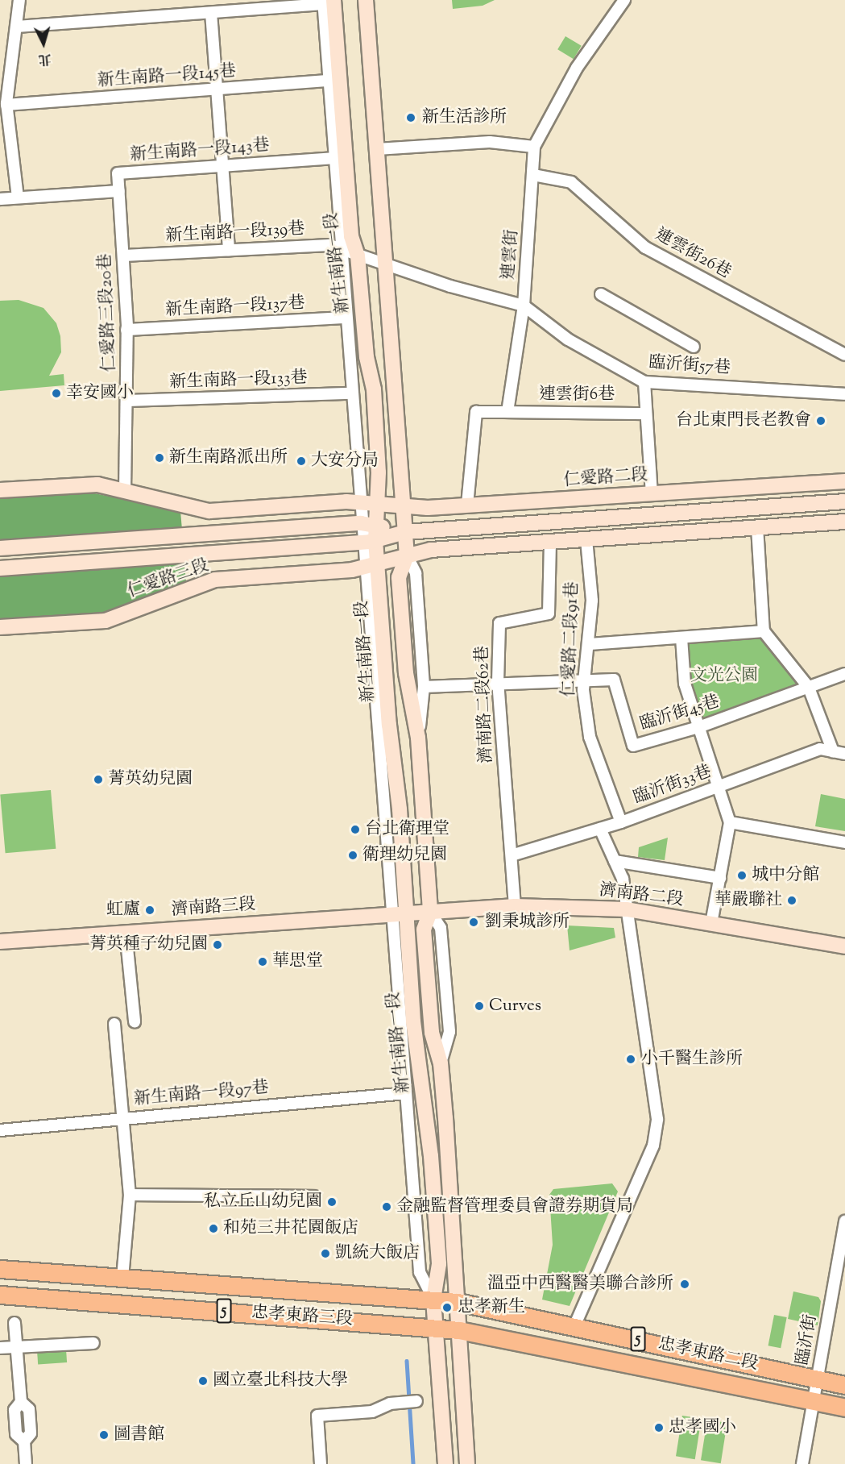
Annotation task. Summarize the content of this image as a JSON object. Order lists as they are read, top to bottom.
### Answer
{
  "streets": {
    "main road": [
      "新生南路一段",
      "仁愛路二段",
      "仁愛路三段",
      "濟南路二段",
      "濟南路三段",
      "5",
      "忠孝東路三段",
      "忠孝東路二段"
    ],
    "street": [
      "新生南路一段145巷",
      "新生南路一段143巷",
      "新生南路一段139巷",
      "連雲街26巷",
      "連雲街",
      "新生南路一段137巷",
      "仁愛路三段20巷",
      "臨沂街57巷",
      "新生南路一段133巷",
      "連雲街6巷",
      "仁愛路二段91巷",
      "濟南路二段62巷",
      "臨沂街45巷",
      "臨沂街33巷",
      "新生南路一段97巷",
      "臨沂街"
    ]
  },
  "crossings": [
    ["新生南路一段145巷", "新生南路一段"],
    ["新生南路一段143巷", "新生南路一段"],
    ["新生南路一段143巷", "仁愛路三段20巷"],
    ["新生南路一段139巷", "連雲街"],
    ["新生南路一段139巷", "新生南路一段"],
    ["新生南路一段139巷", "仁愛路三段20巷"],
    ["新生南路一段139巷", "臨沂街57巷"],
    ["連雲街26巷", "連雲街"],
    ["連雲街", "臨沂街57巷"],
    ["連雲街", "連雲街6巷"],
    ["新生南路一段", "新生南路一段137巷"],
    ["新生南路一段", "新生南路一段133巷"],
    ["新生南路一段", "仁愛路二段"],
    ["新生南路一段", "仁愛路三段"],
    ["新生南路一段", "濟南路二段"],
    ["新生南路一段", "濟南路三段"],
    ["新生南路一段", "新生南路一段97巷"],
    ["新生南路一段", "忠孝東路三段"],
    ["新生南路一段", "忠孝東路二段"],
    ["新生南路一段137巷", "仁愛路三段20巷"],
    ["仁愛路三段20巷", "新生南路一段133巷"],
    ["仁愛路二段91巷", "臨沂街45巷"],
    ["仁愛路二段91巷", "臨沂街33巷"],
    ["濟南路二段62巷", "臨沂街33巷"],
    ["濟南路二段62巷", "濟南路二段"],
    ["濟南路二段", "濟南路三段"],
    ["忠孝東路三段", "忠孝東路二段"],
    ["臨沂街", "忠孝東路二段"]
  ],
  "parks": ["文光公園"],
  "places": [
    "新生活診所",
    "幸安國小",
    "台北東門長老教會",
    "新生南路派出所",
    "大安分局",
    "菁英幼兒園",
    "台北衛理堂",
    "衛理幼兒園",
    "城中分館",
    "華嚴聯社",
    "虹廬",
    "劉秉城診所",
    "菁英種子幼兒園",
    "華思堂",
    "Curves",
    "小千醫生診所",
    "私立丘山幼兒園",
    "金融監督管理委員會證券期貨局",
    "和苑三井花園飯店",
    "凱統大飯店",
    "溫亞中西醫醫美聯合診所",
    "忠孝新生",
    "國立臺北科技大學",
    "忠孝國小",
    "圖書館"
  ],
  "north": "bottom"
}
